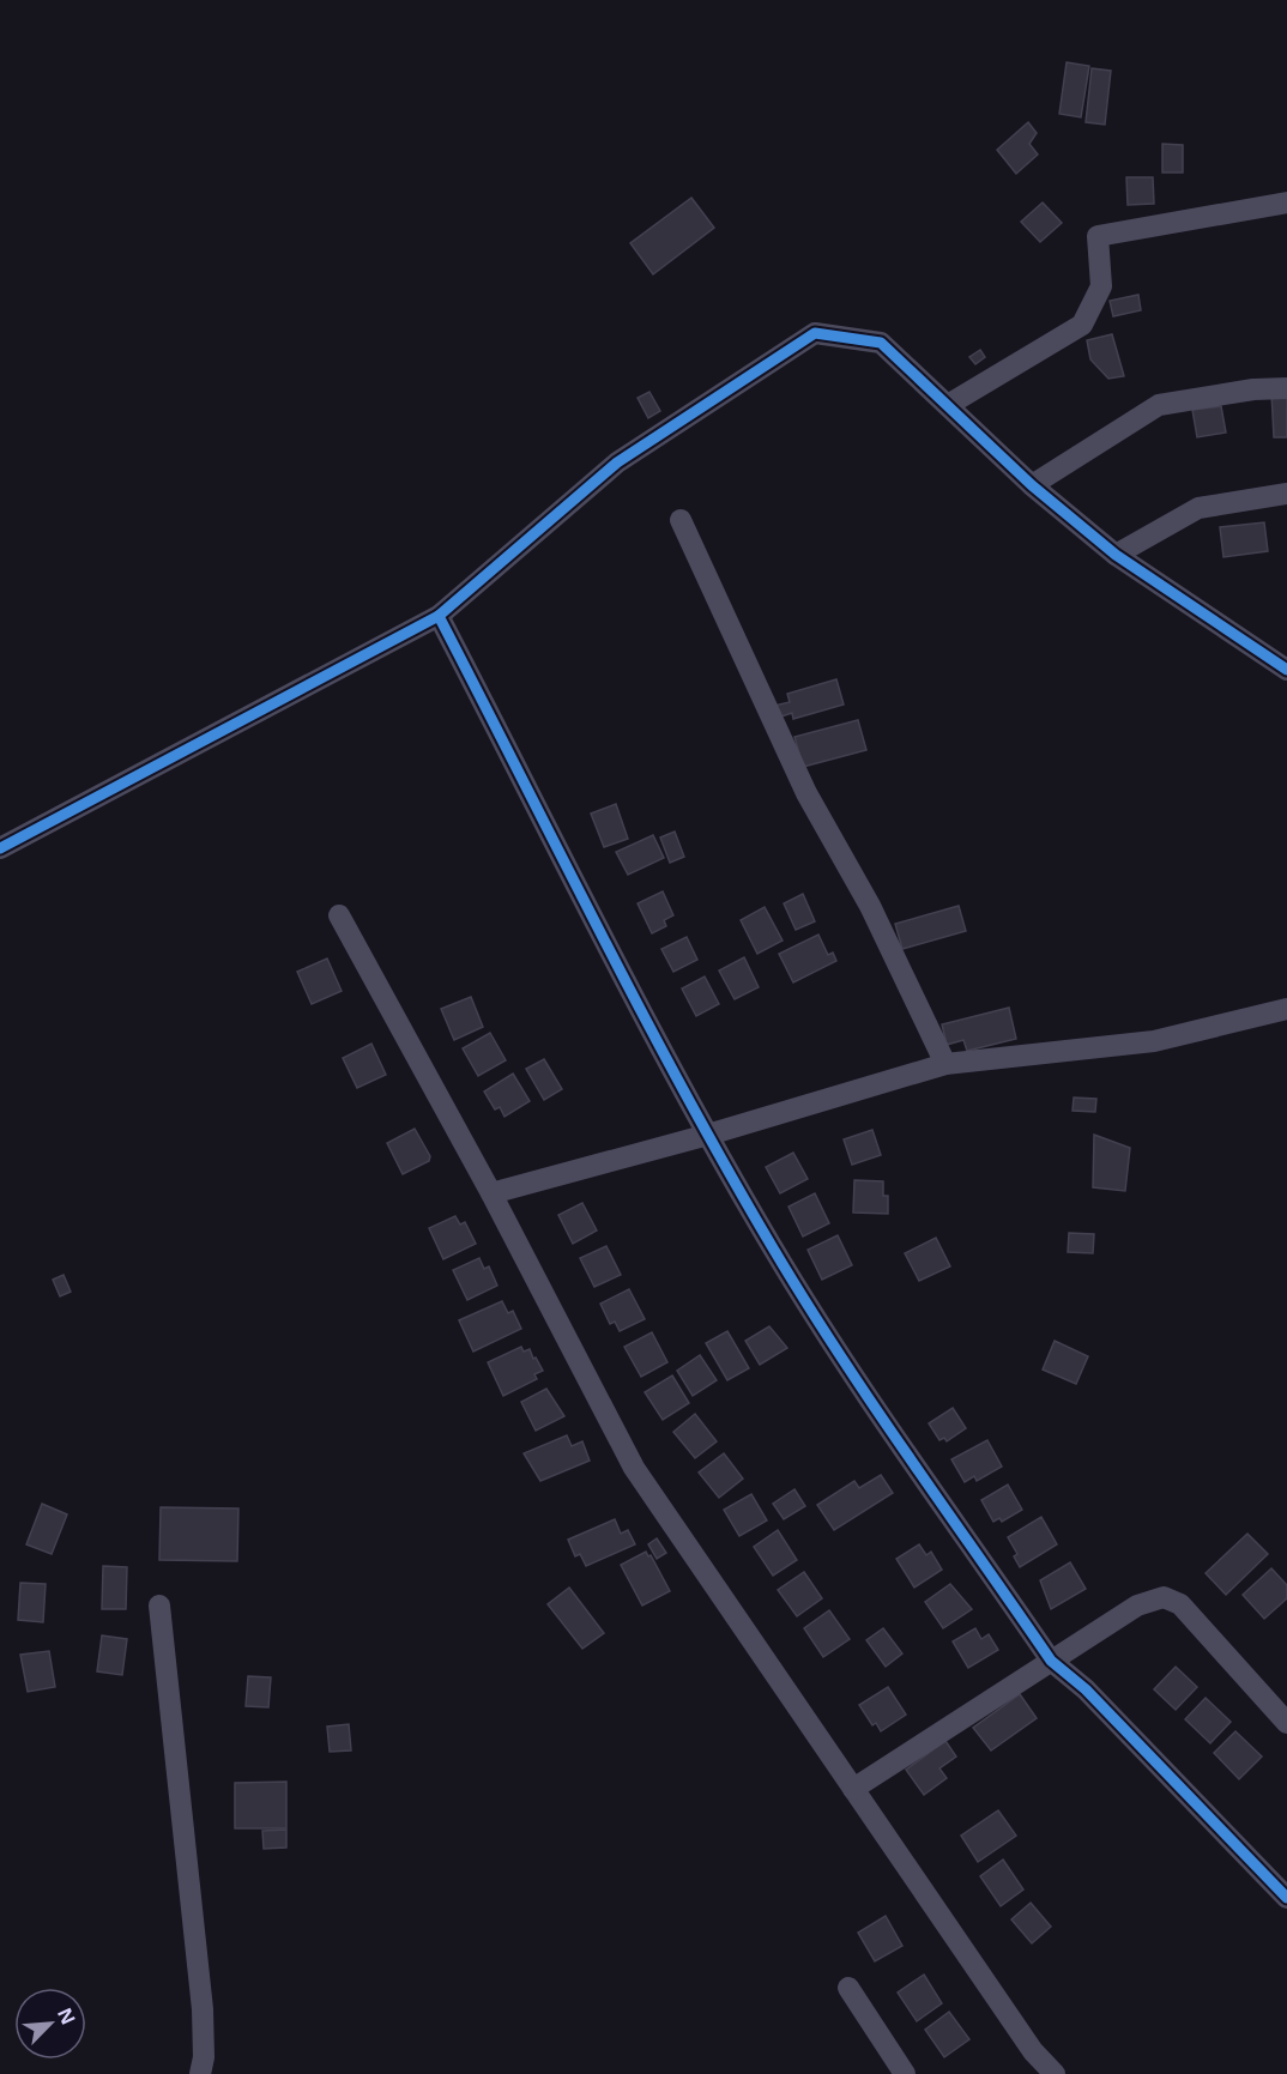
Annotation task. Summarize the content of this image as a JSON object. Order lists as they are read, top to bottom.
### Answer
{
  "north": "top right"
}
